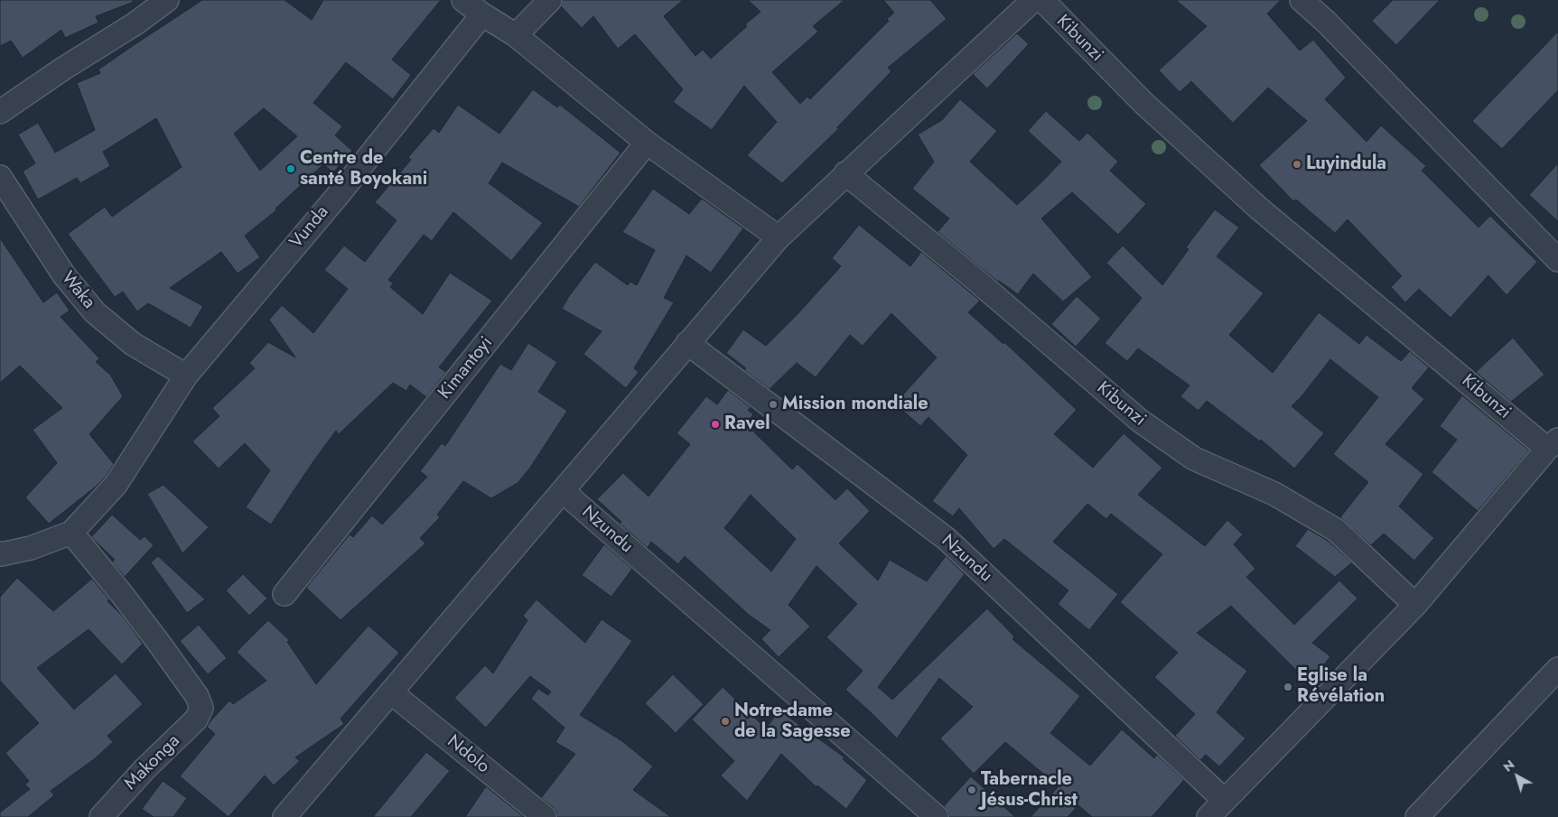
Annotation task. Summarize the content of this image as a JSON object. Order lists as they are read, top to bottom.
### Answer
{
  "streets": {
    "street": [
      "Kibunzi",
      "Vunda",
      "Waka",
      "Kimantoyi",
      "Nzundu",
      "Ndolo",
      "Makonga"
    ]
  },
  "crossings": [
    ["Vunda", "Waka"],
    ["Vunda", "Makonga"]
  ],
  "places": [
    "Luyindula",
    "Centre de santé Boyokani",
    "Mission mondiale",
    "Ravel",
    "Eglise la Révélation",
    "Notre-dame de la Sagesse",
    "Tabernacle Jésus-Christ"
  ],
  "north": "top left"
}
